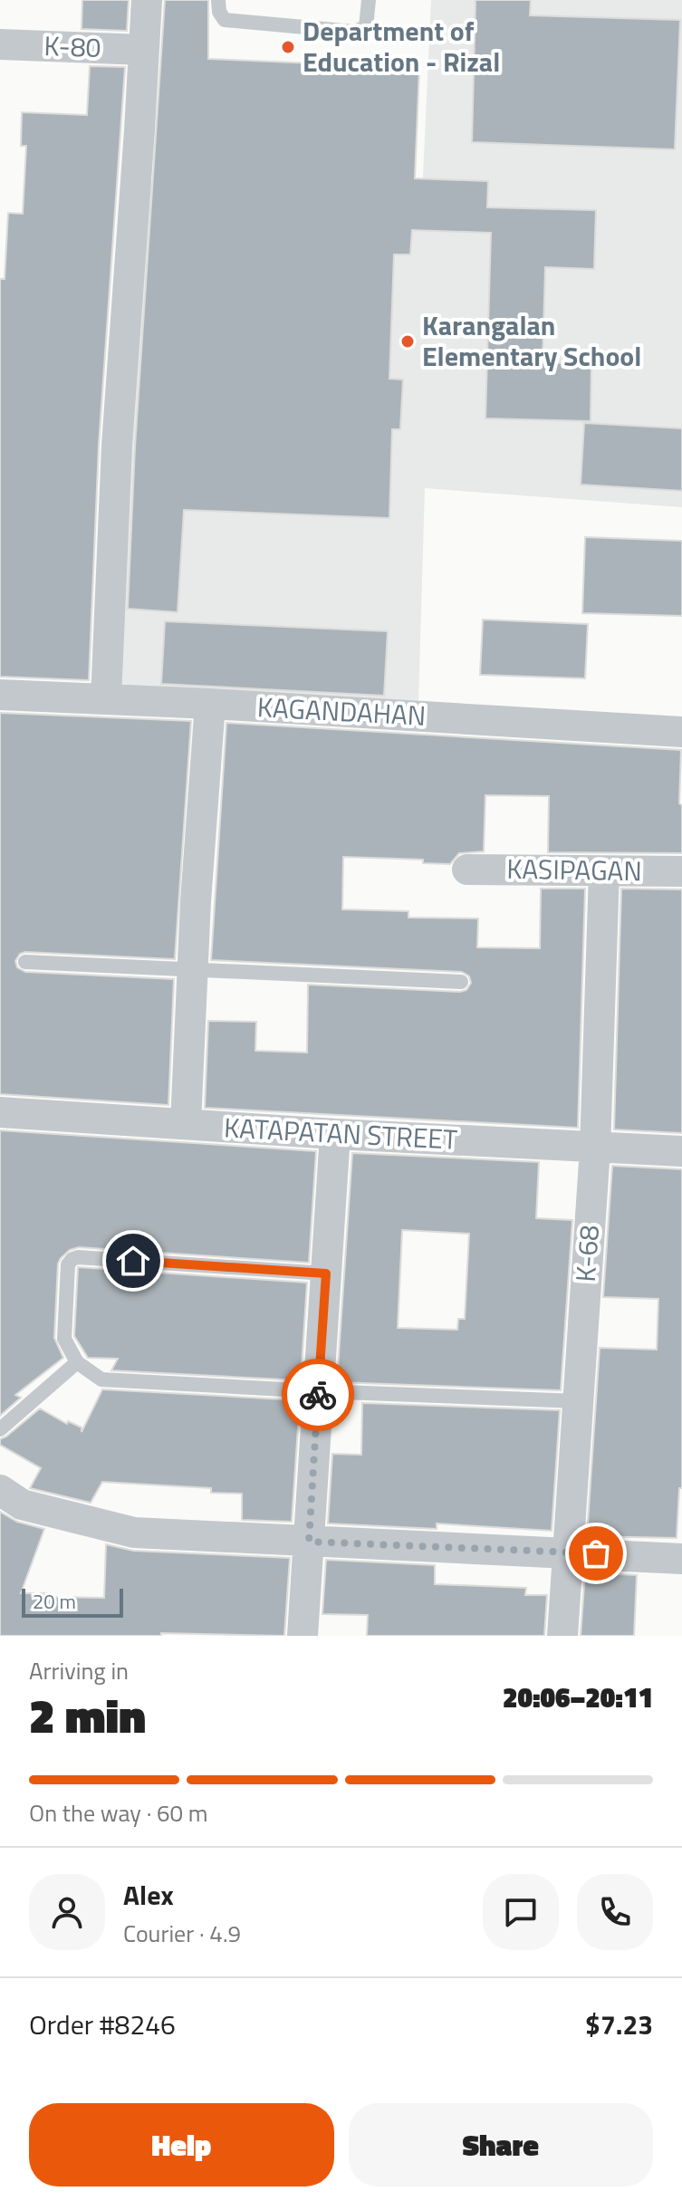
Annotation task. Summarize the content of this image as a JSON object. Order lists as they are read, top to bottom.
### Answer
{
  "streets": {
    "street": [
      "K-80",
      "KAGANDAHAN",
      "KASIPAGAN",
      "KATAPATAN STREET",
      "K-68"
    ]
  },
  "crossings": [
    ["KASIPAGAN", "K-68"],
    ["KATAPATAN STREET", "K-68"]
  ],
  "places": ["Department of Education - Rizal", "Karangalan Elementary School"],
  "scale_bar": "20 m",
  "page": {
    "scale": "20 m",
    "heading": ["2 min", "Arriving in", "20:06–20:11"],
    "panel": [
      "Alex",
      "Courier · 4.9",
      "Order #8246",
      "$7.23"
    ],
    "bar": "On the way · 60 m",
    "buttons": ["Help", "Share"]
  }
}
